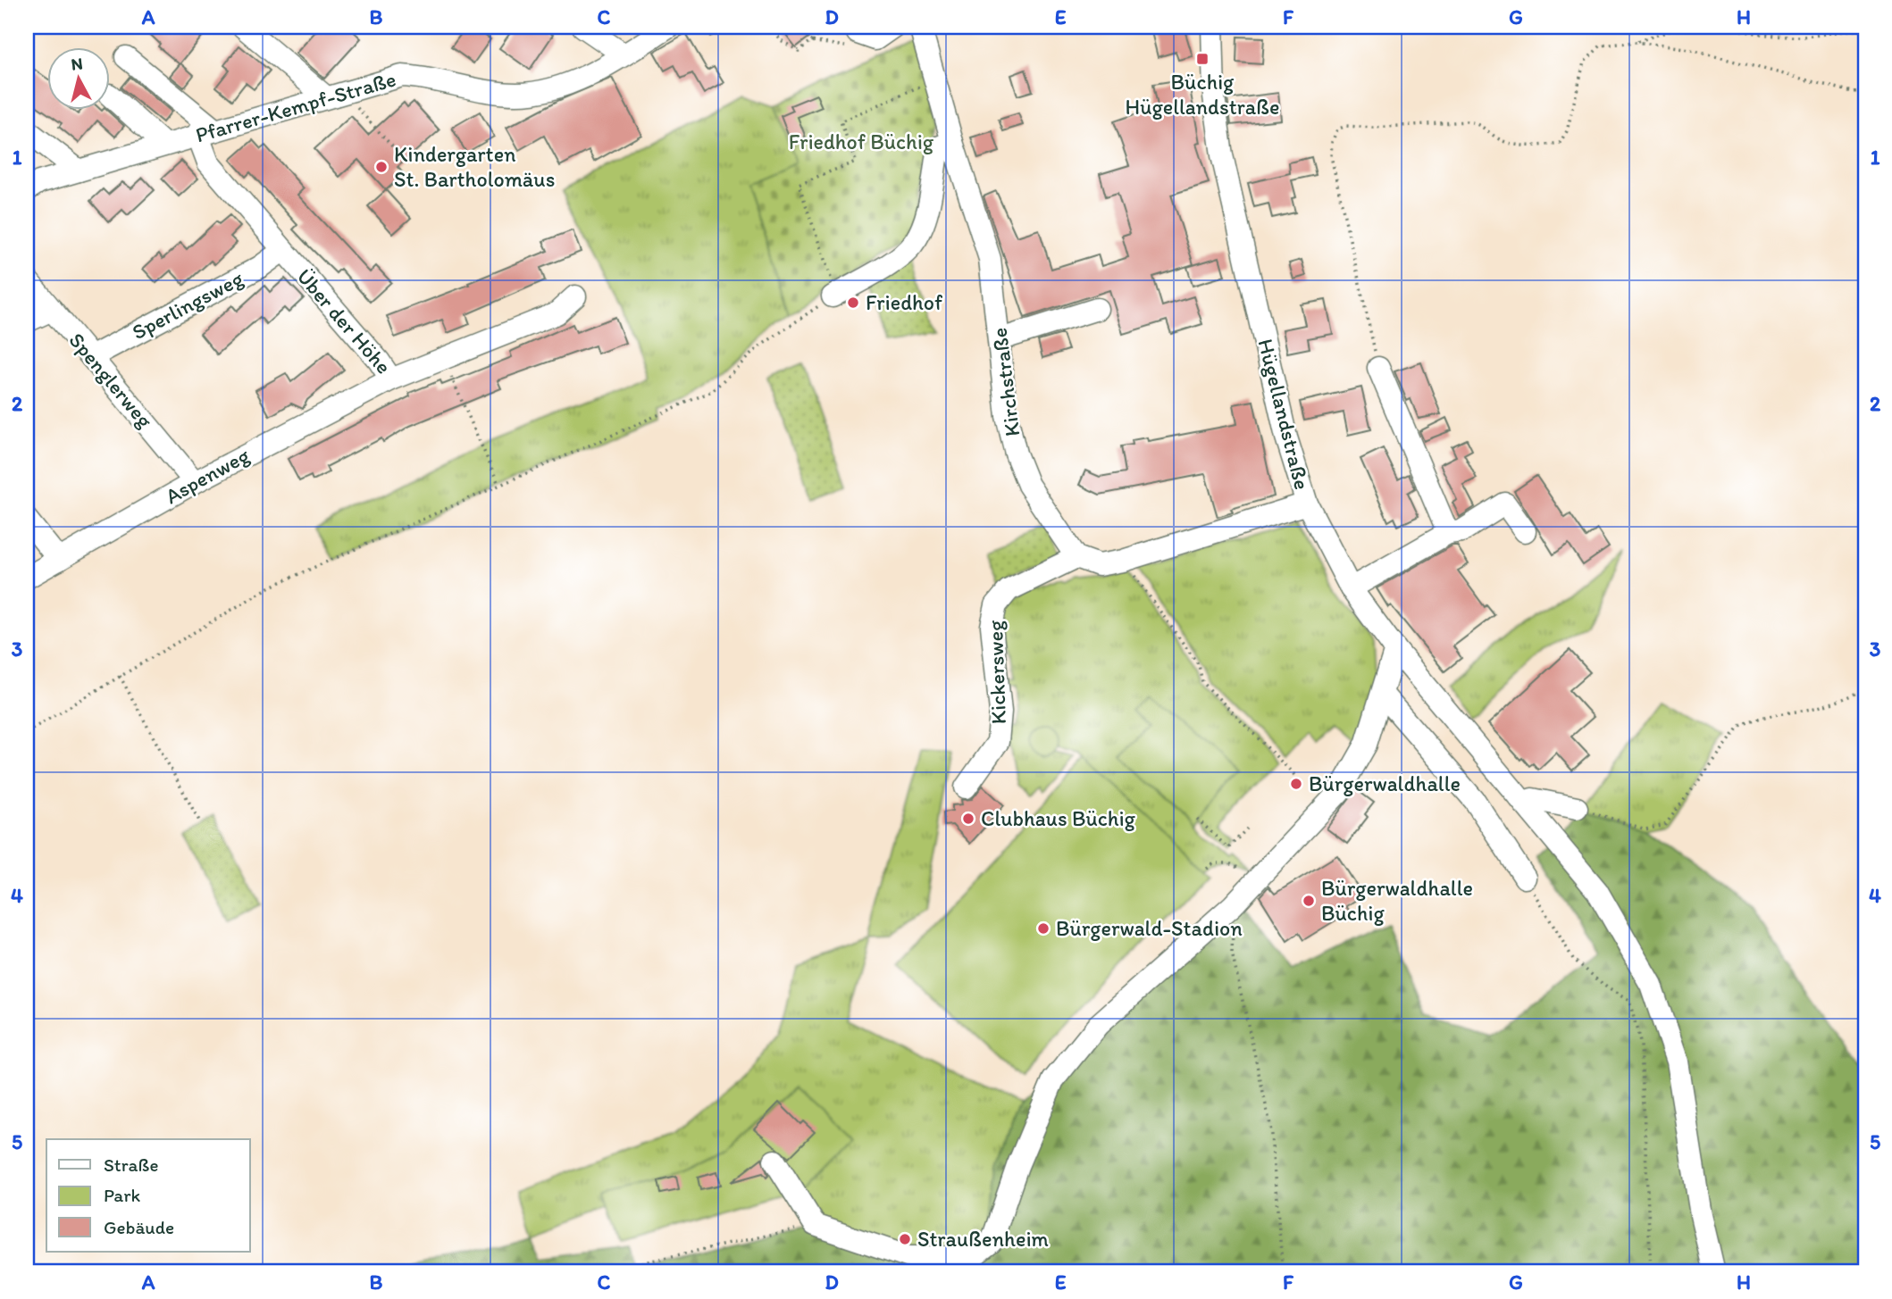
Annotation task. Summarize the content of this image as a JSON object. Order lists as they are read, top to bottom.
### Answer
{
  "streets": {
    "street": [
      "Pfarrer-Kempf-Straße",
      "Sperlingsweg",
      "Über der Höhe",
      "Spenglerweg",
      "Kirchstraße",
      "Hügellandstraße",
      "Aspenweg",
      "Kickersweg"
    ]
  },
  "crossings": [
    ["Pfarrer-Kempf-Straße", "Über der Höhe"],
    ["Sperlingsweg", "Über der Höhe"],
    ["Sperlingsweg", "Spenglerweg"],
    ["Über der Höhe", "Aspenweg"],
    ["Spenglerweg", "Aspenweg"],
    ["Kirchstraße", "Kickersweg"]
  ],
  "parks": ["Friedhof Büchig"],
  "places": {
    "transit": ["Büchig Hügellandstraße"],
    "other": [
      "Kindergarten St. Bartholomäus",
      "Friedhof",
      "Bürgerwaldhalle",
      "Clubhaus Büchig",
      "Bürgerwaldhalle Büchig",
      "Bürgerwald-Stadion",
      "Straußenheim"
    ]
  },
  "legend": ["Straße", "Park", "Gebäude"],
  "north": "top",
  "grid": {
    "columns": [
      "A",
      "B",
      "C",
      "D",
      "E",
      "F",
      "G",
      "H"
    ],
    "rows": [
      "1",
      "2",
      "3",
      "4",
      "5"
    ]
  }
}
